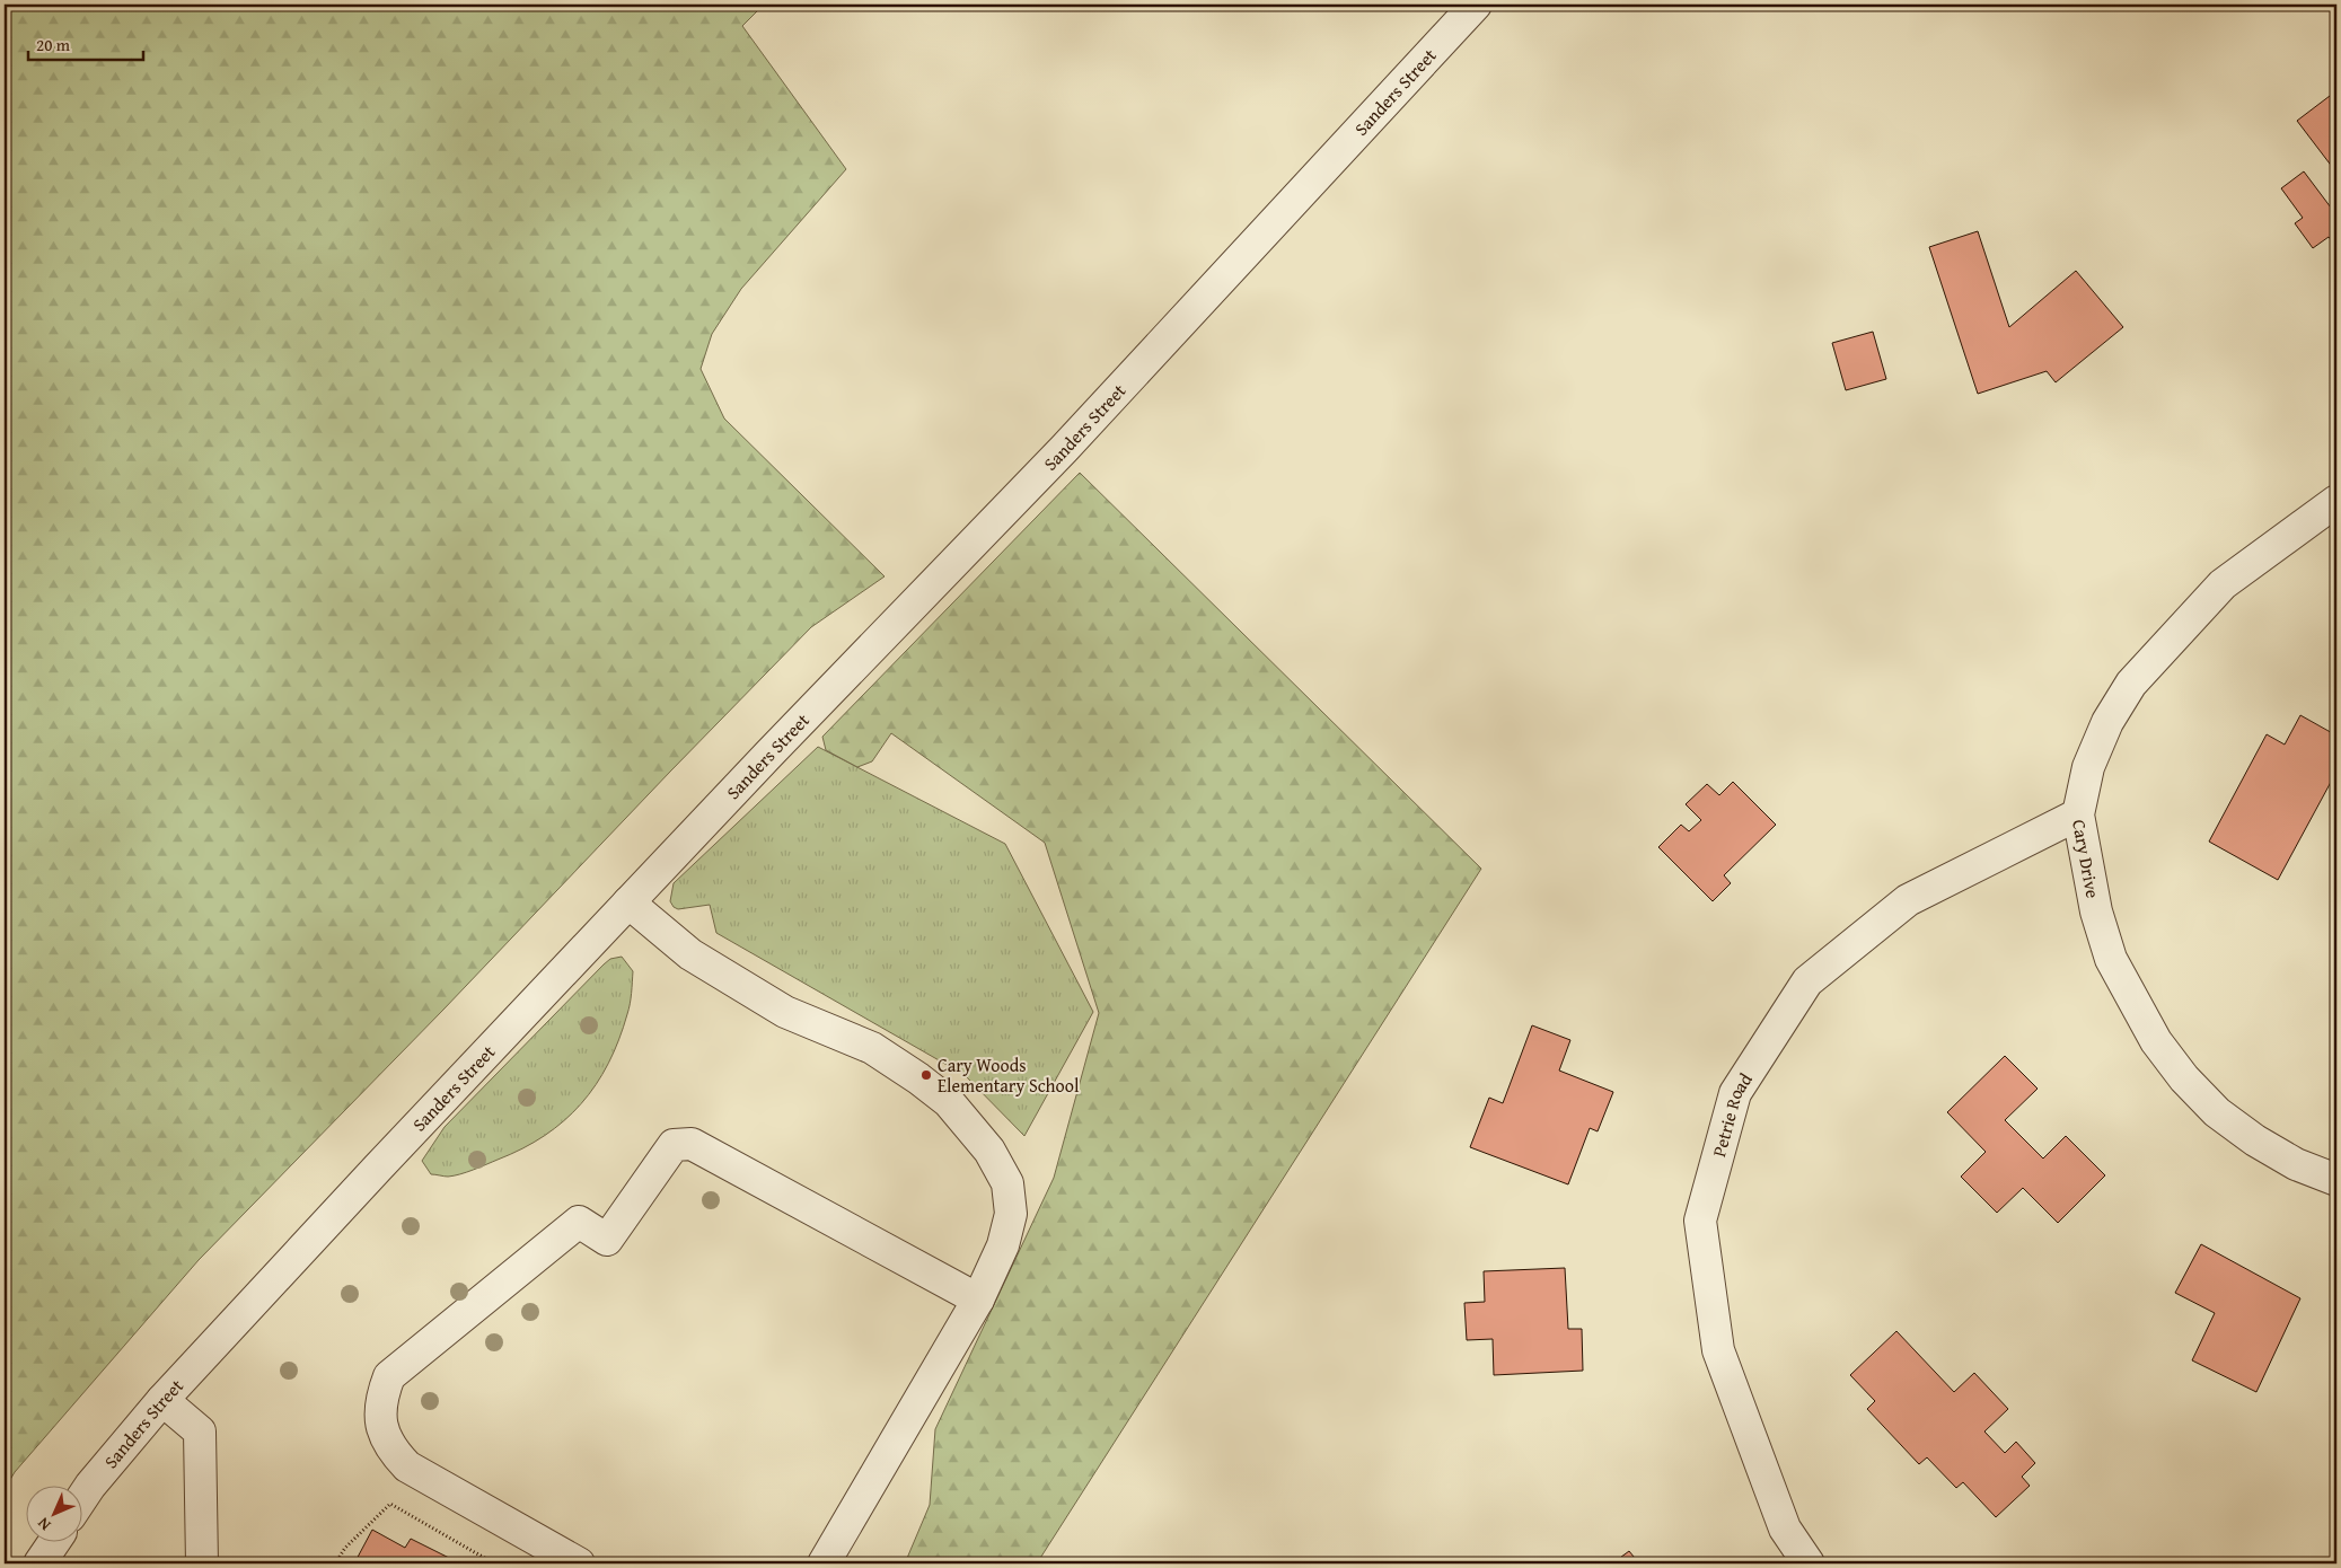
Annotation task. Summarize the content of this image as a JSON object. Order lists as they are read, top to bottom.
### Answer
{
  "streets": {
    "street": ["Sanders Street", "Cary Drive", "Petrie Road"]
  },
  "crossings": [
    ["Cary Drive", "Petrie Road"]
  ],
  "places": ["Cary Woods Elementary School"],
  "scale_bar": "20 m",
  "north": "bottom left"
}
